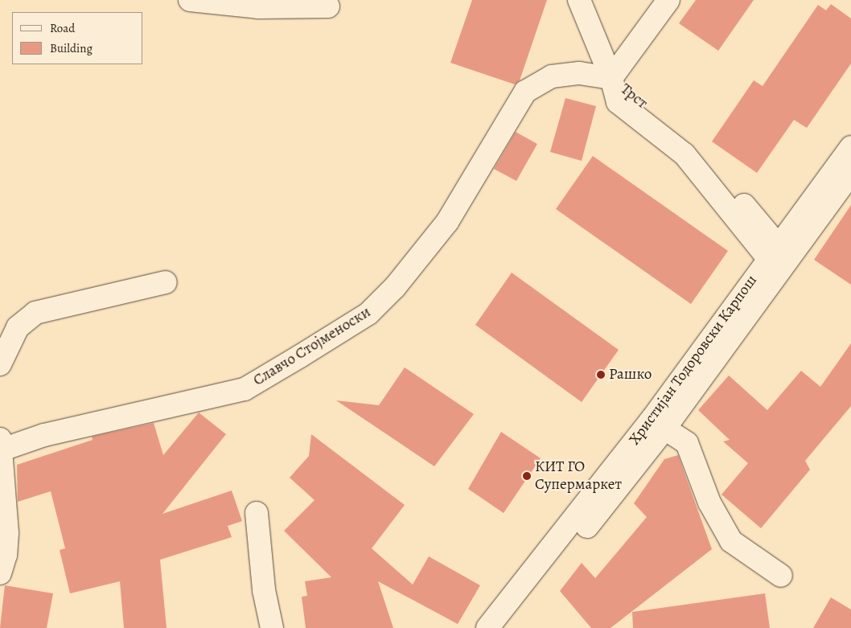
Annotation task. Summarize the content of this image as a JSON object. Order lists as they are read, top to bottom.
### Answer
{
  "streets": {
    "street": ["Трст", "Славчо Стојменоски", "Христијан Тодоровски Карпош"]
  },
  "crossings": [
    ["Трст", "Славчо Стојменоски"],
    ["Трст", "Христијан Тодоровски Карпош"]
  ],
  "places": ["Рашко", "КИТ ГО Супермаркет"],
  "legend": ["Road", "Building"]
}
